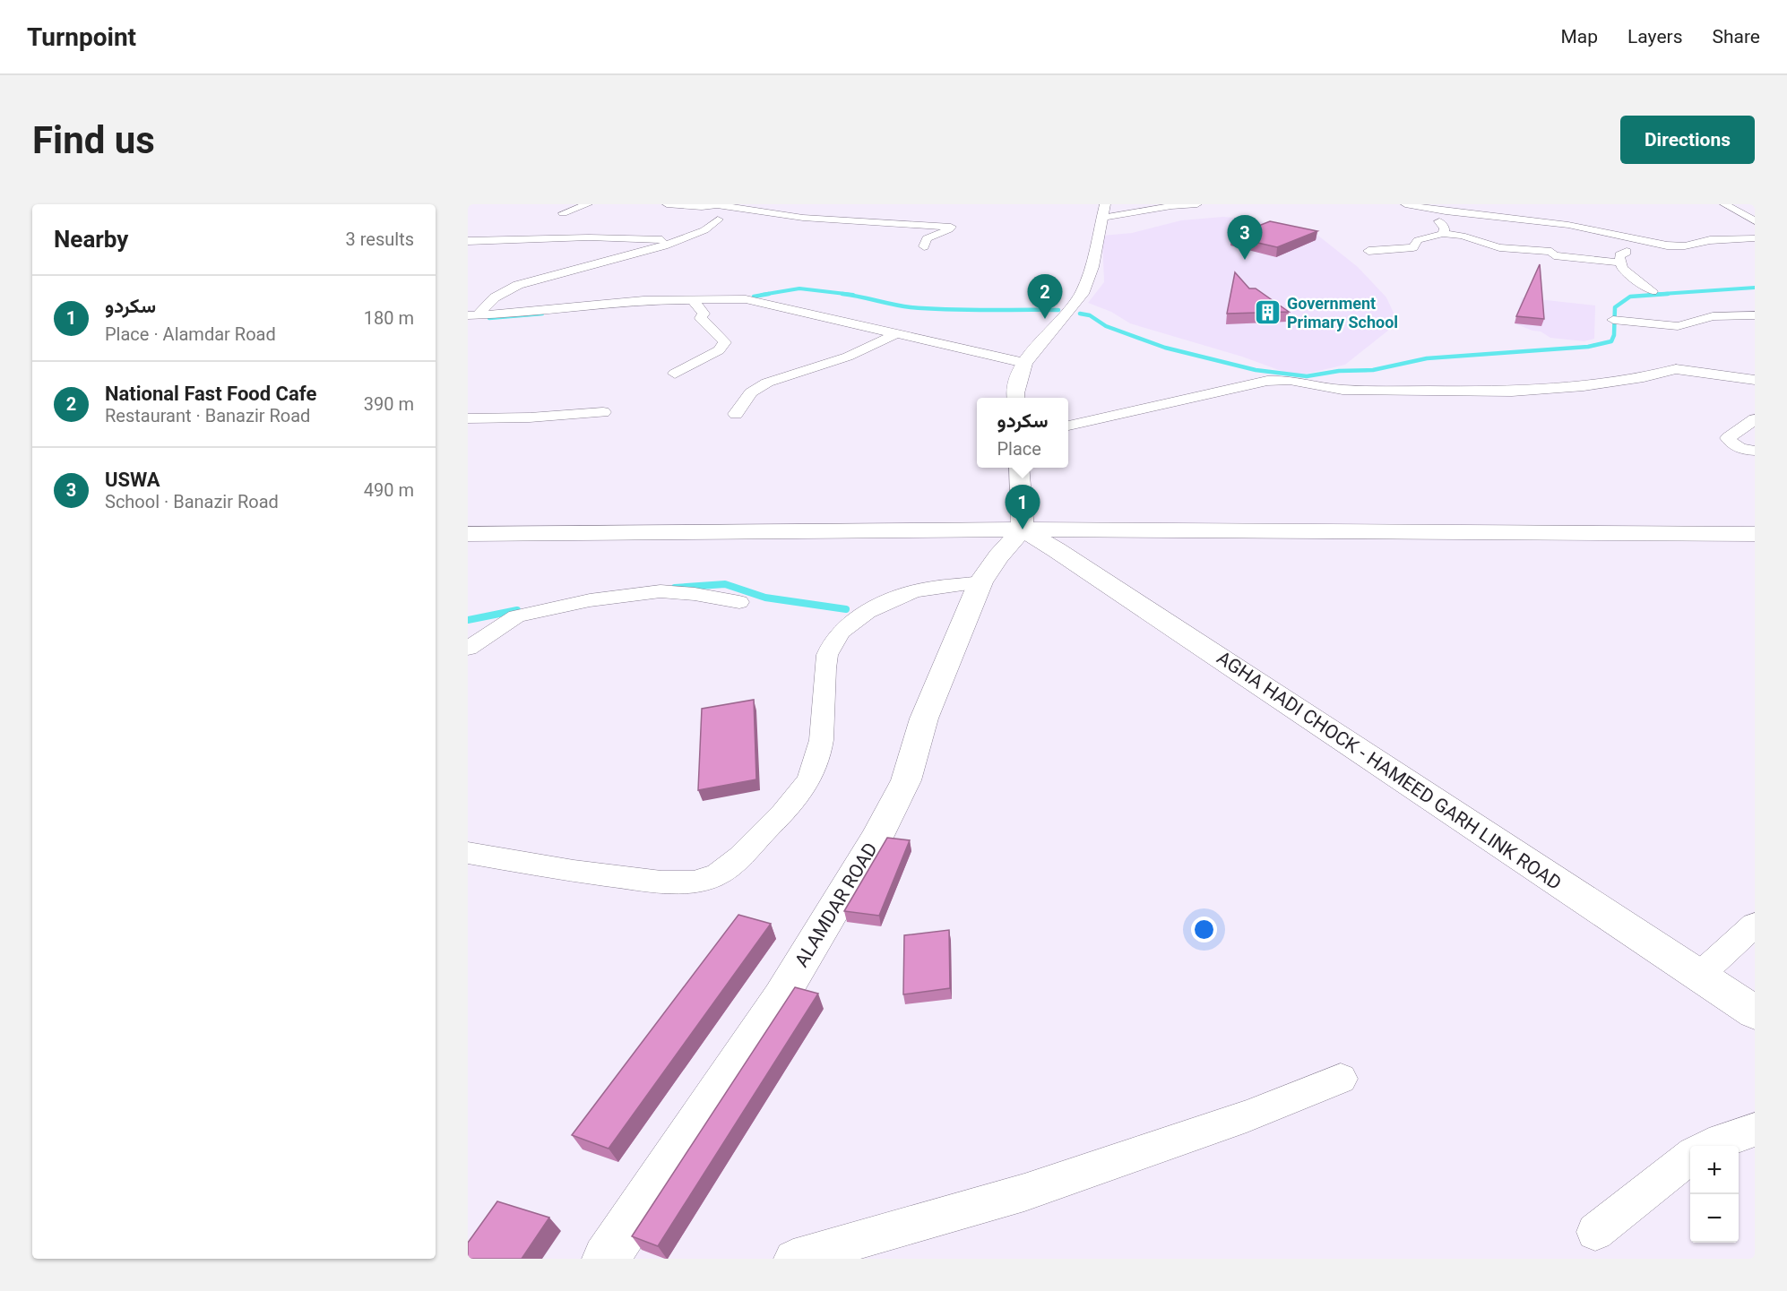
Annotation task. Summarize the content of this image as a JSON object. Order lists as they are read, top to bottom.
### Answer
{
  "streets": {
    "main road": ["AGHA HADI CHOCK - HAMEED GARH LINK ROAD", "ALAMDAR ROAD"]
  },
  "crossings": [
    ["AGHA HADI CHOCK - HAMEED GARH LINK ROAD", "ALAMDAR ROAD"]
  ],
  "places": {
    "building": ["Government Primary School"]
  },
  "page": {
    "header": "Turnpoint",
    "nav": ["Map", "Layers", "Share"],
    "buttons": "Directions",
    "title": "Find us",
    "heading": ["Nearby", "3 results"],
    "pins": ["3", "2", "1"],
    "list": [
      {
        "mark": "1",
        "name": "سکردو",
        "note": "Place · Alamdar Road",
        "value": "180 m"
      },
      {
        "mark": "2",
        "name": "National Fast Food Cafe",
        "note": "Restaurant · Banazir Road",
        "value": "390 m"
      },
      {
        "mark": "3",
        "name": "USWA",
        "note": "School · Banazir Road",
        "value": "490 m"
      }
    ],
    "popup": ["سکردو", "Place"],
    "map_buttons": ["+", "−"]
  }
}
